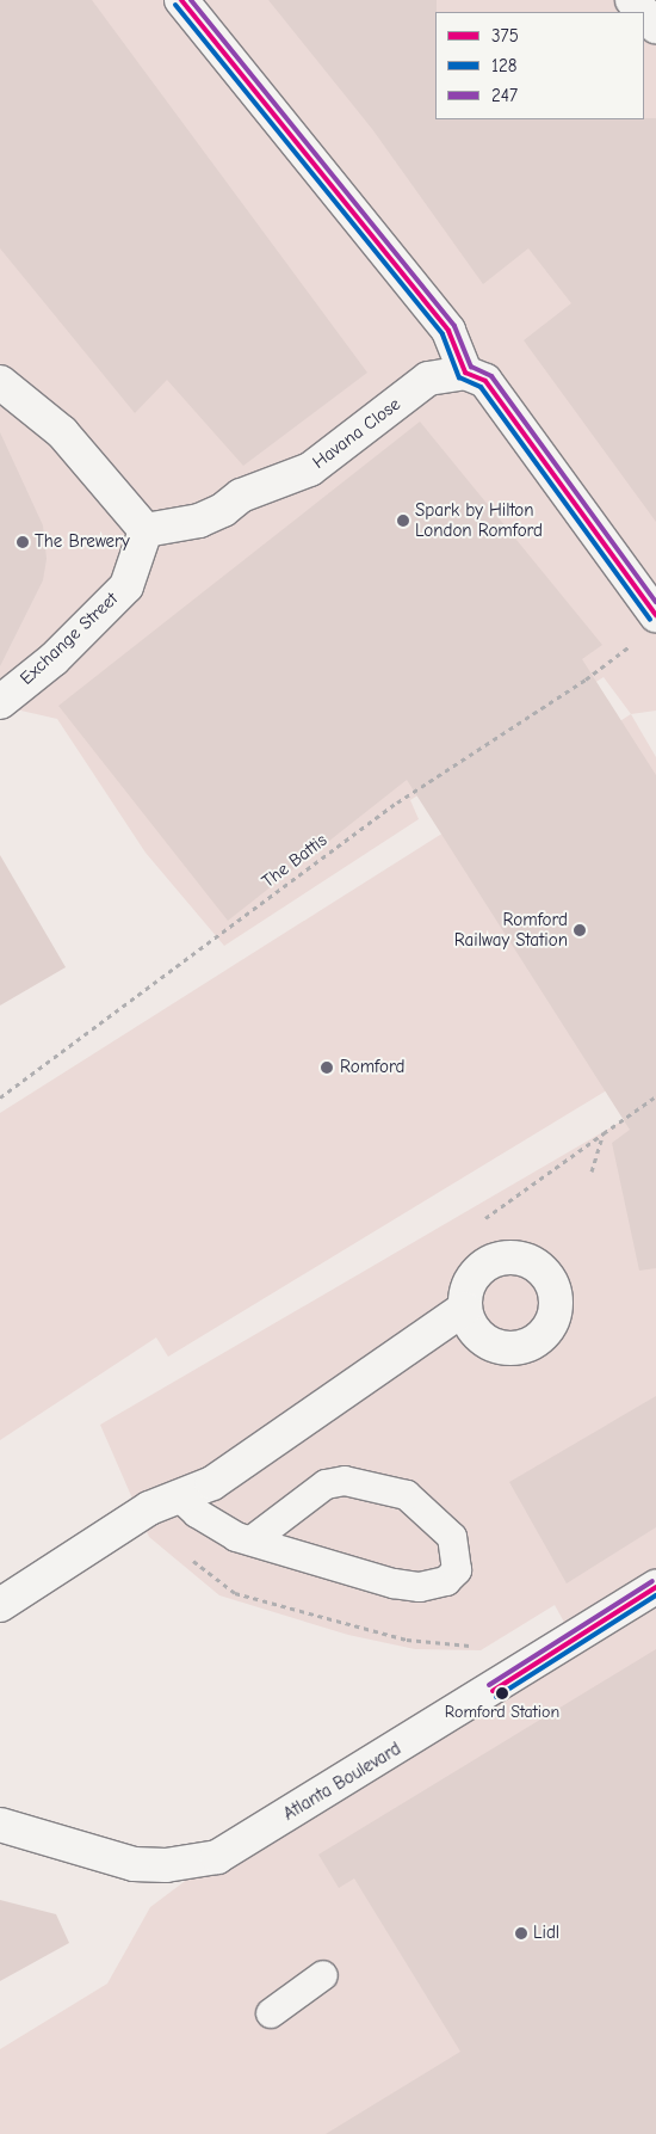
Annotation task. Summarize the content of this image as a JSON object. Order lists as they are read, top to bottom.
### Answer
{
  "streets": {
    "street": ["Havana Close", "Exchange Street", "Atlanta Boulevard"],
    "path": ["The Battis"]
  },
  "crossings": [
    ["Havana Close", "Exchange Street"]
  ],
  "places": [
    "Spark by Hilton London Romford",
    "The Brewery",
    "Romford Railway Station",
    "Romford",
    "Romford Station",
    "Lidl"
  ],
  "lines": ["transit line 375", "transit line 247", "transit line 128"],
  "legend": ["375", "128", "247"]
}
